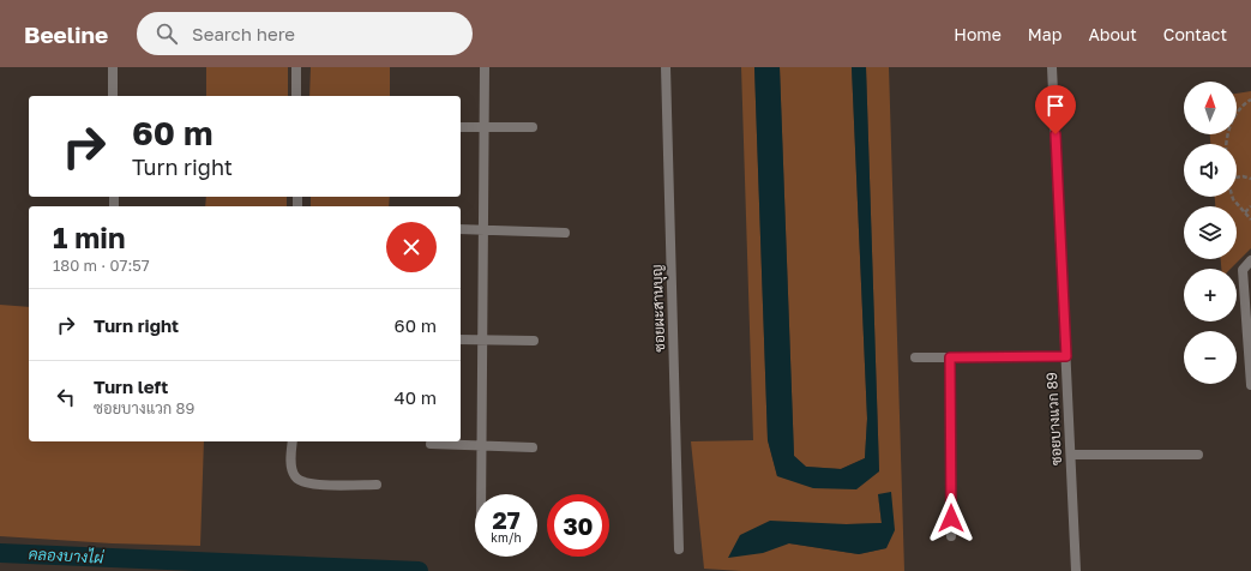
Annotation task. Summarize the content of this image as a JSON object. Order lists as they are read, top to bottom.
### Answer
{
  "streets": {
    "street": ["ซอยผะสานบุญ", "ซอยบางแวก 89"]
  },
  "water": ["คลองบางไผ่"],
  "north": "top",
  "page": {
    "header": "Beeline",
    "search": "Search here",
    "nav": [
      "Home",
      "Map",
      "About",
      "Contact"
    ],
    "map_buttons": ["+", "−"],
    "turn": ["60 m", "Turn right"],
    "heading": ["1 min", "180 m · 07:57"],
    "list": [
      {
        "name": "Turn right",
        "value": "60 m"
      },
      {
        "name": "Turn left",
        "note": "ซอยบางแวก 89",
        "value": "40 m"
      }
    ],
    "speed": "27 km/h",
    "limit": "30"
  }
}
